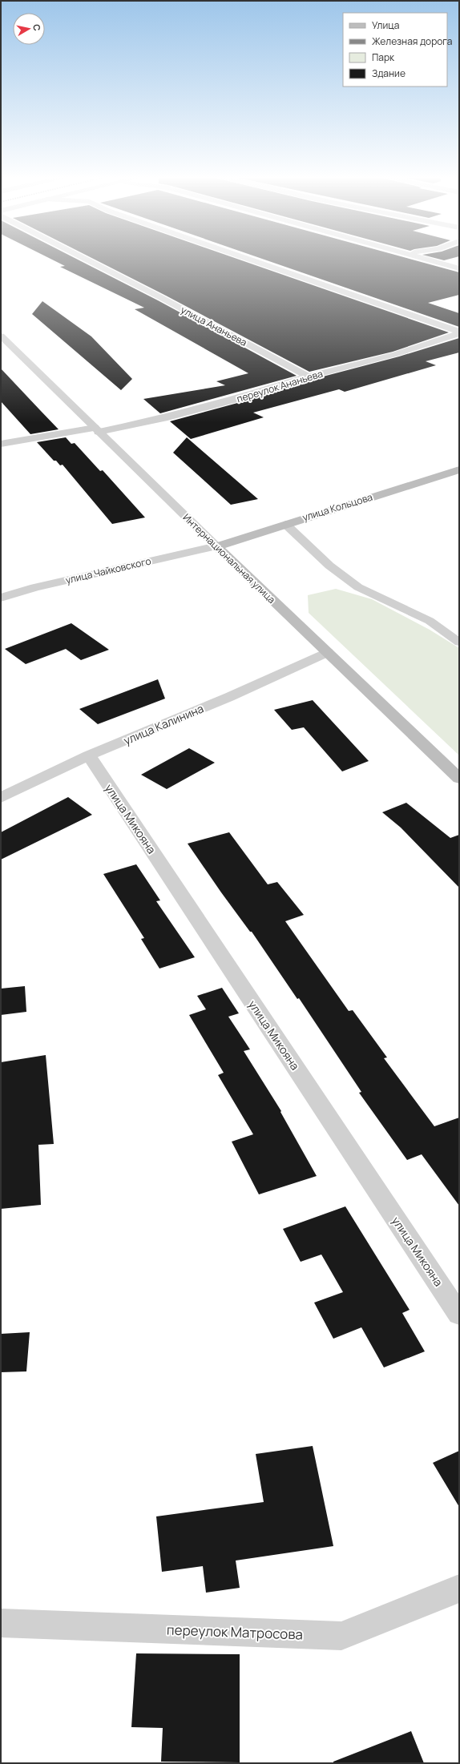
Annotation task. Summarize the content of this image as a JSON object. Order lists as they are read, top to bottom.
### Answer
{
  "streets": {
    "main road": ["улица Кольцова", "Интернациональная улица"],
    "street": [
      "улица Ананьева",
      "переулок Ананьева",
      "улица Чайковского",
      "улица Калинина",
      "улица Микояна",
      "переулок Матросова"
    ]
  },
  "crossings": [
    ["улица Ананьева", "переулок Ананьева"],
    ["переулок Ананьева", "Интернациональная улица"],
    ["улица Кольцова", "Интернациональная улица"],
    ["улица Кольцова", "улица Чайковского"],
    ["Интернациональная улица", "улица Чайковского"],
    ["Интернациональная улица", "улица Калинина"],
    ["улица Калинина", "улица Микояна"]
  ],
  "legend": [
    "Улица",
    "Железная дорога",
    "Парк",
    "Здание"
  ],
  "north": "right"
}
